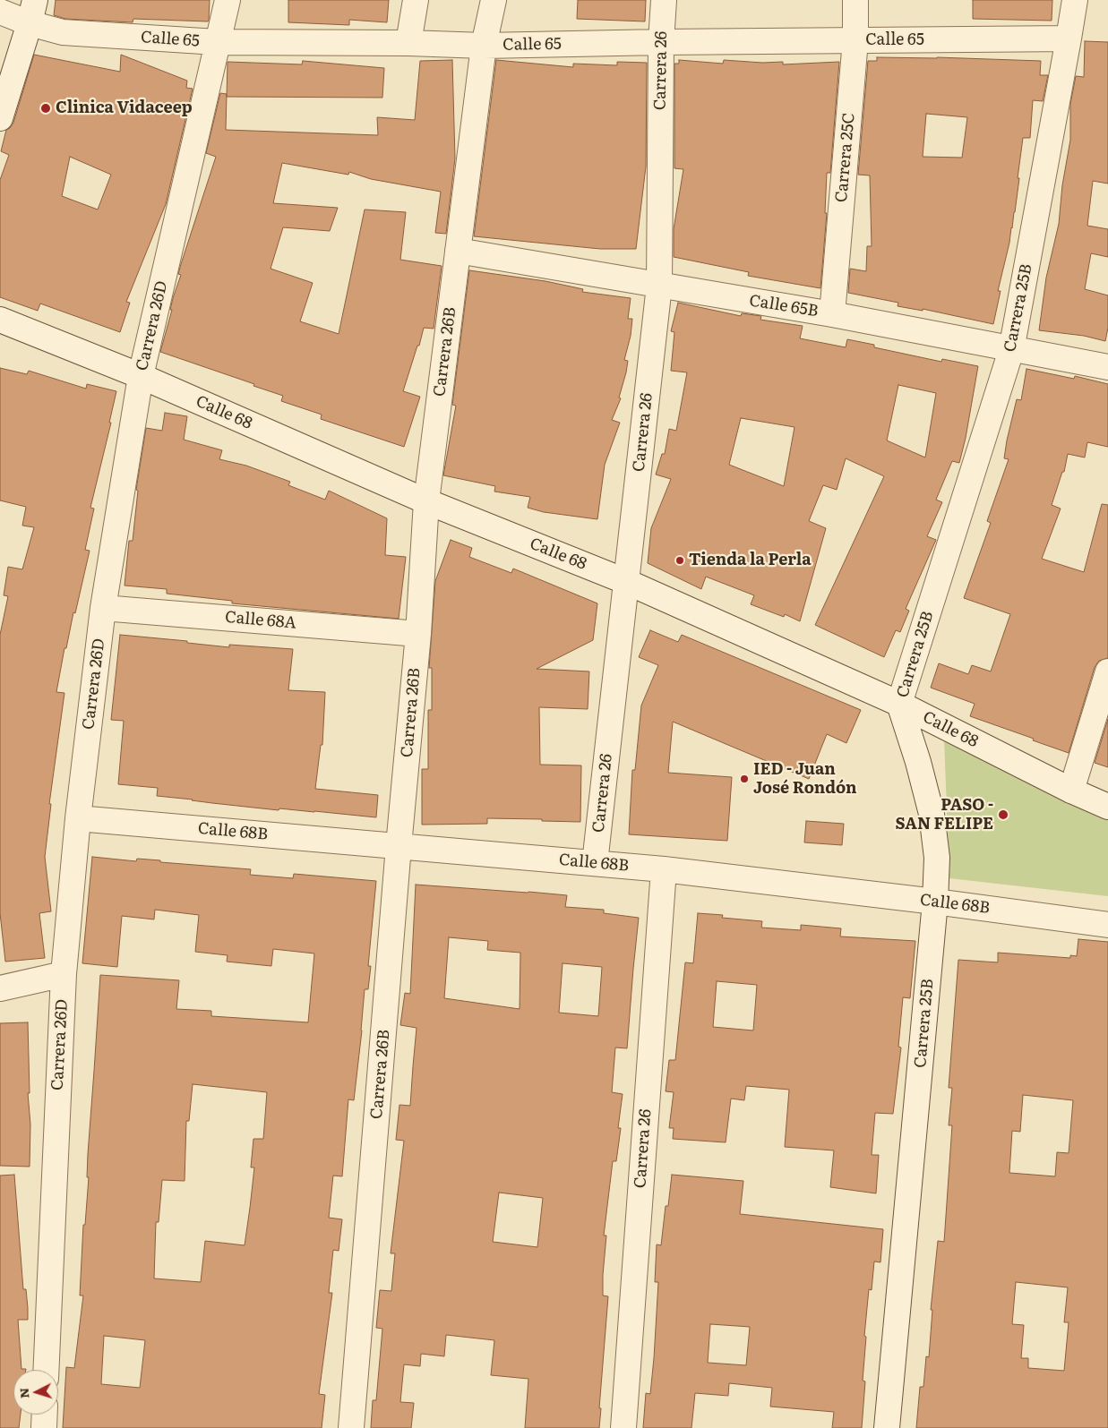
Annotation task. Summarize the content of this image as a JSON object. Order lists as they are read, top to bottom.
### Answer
{
  "streets": {
    "street": [
      "Calle 65",
      "Carrera 26",
      "Carrera 25C",
      "Calle 65B",
      "Carrera 25B",
      "Carrera 26D",
      "Carrera 26B",
      "Calle 68",
      "Calle 68A",
      "Calle 68B"
    ]
  },
  "crossings": [
    ["Calle 65", "Carrera 26"],
    ["Calle 65", "Carrera 25C"],
    ["Calle 65", "Carrera 25B"],
    ["Calle 65", "Carrera 26D"],
    ["Calle 65", "Carrera 26B"],
    ["Carrera 26", "Calle 65B"],
    ["Carrera 26", "Calle 68"],
    ["Carrera 26", "Calle 68B"],
    ["Carrera 25C", "Calle 65B"],
    ["Calle 65B", "Carrera 25B"],
    ["Calle 65B", "Carrera 26B"],
    ["Carrera 25B", "Calle 68"],
    ["Carrera 25B", "Calle 68B"],
    ["Carrera 26D", "Calle 68"],
    ["Carrera 26D", "Calle 68A"],
    ["Carrera 26D", "Calle 68B"],
    ["Carrera 26B", "Calle 68"],
    ["Carrera 26B", "Calle 68A"],
    ["Carrera 26B", "Calle 68B"]
  ],
  "places": [
    "Clinica Vidaceep",
    "Tienda la Perla",
    "IED - Juan José Rondón",
    "PASO - SAN FELIPE"
  ],
  "north": "left"
}
